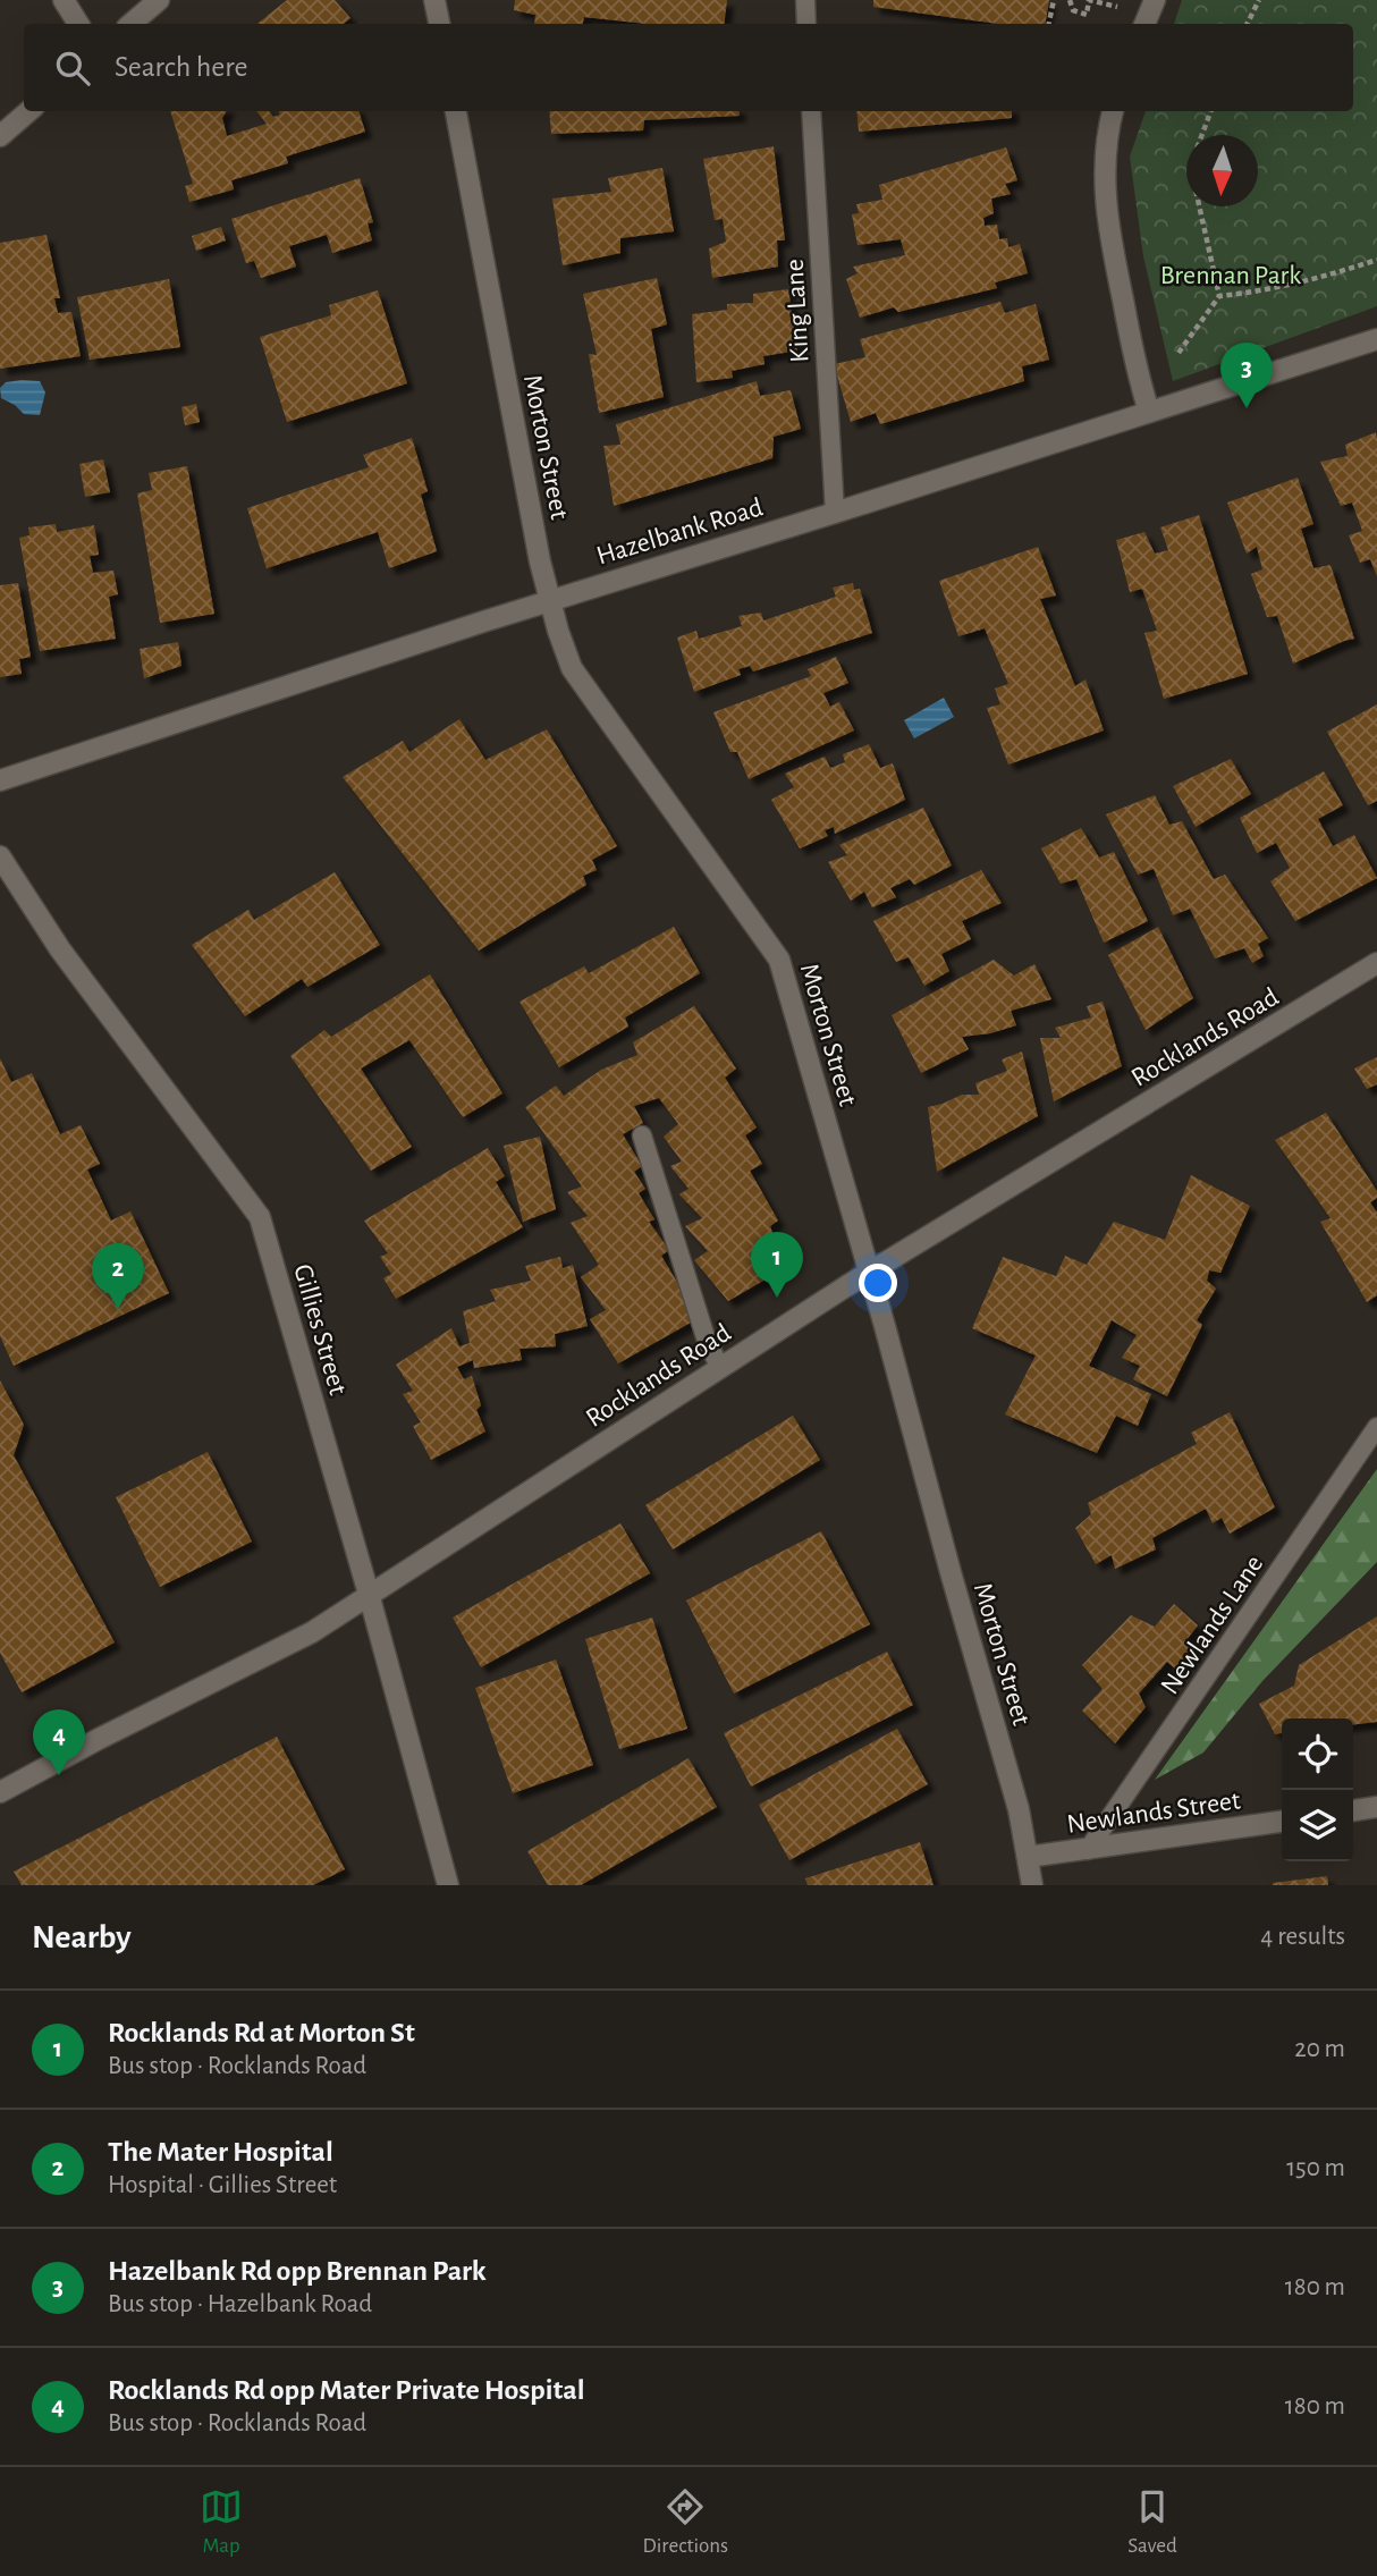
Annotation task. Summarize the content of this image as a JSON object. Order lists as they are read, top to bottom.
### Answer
{
  "streets": {
    "street": [
      "Morton Street",
      "Hazelbank Road",
      "Rocklands Road",
      "Gillies Street",
      "Newlands Street"
    ],
    "lane": ["King Lane", "Newlands Lane"]
  },
  "crossings": [
    ["King Lane", "Hazelbank Road"],
    ["Morton Street", "Hazelbank Road"],
    ["Morton Street", "Rocklands Road"],
    ["Morton Street", "Newlands Street"],
    ["Rocklands Road", "Gillies Street"],
    ["Newlands Lane", "Newlands Street"]
  ],
  "parks": ["Brennan Park"],
  "north": "bottom",
  "page": {
    "search": "Search here",
    "pins": [
      "3",
      "1",
      "2",
      "4"
    ],
    "heading": ["Nearby", "4 results"],
    "list": [
      {
        "mark": "1",
        "name": "Rocklands Rd at Morton St",
        "note": "Bus stop · Rocklands Road",
        "value": "20 m"
      },
      {
        "mark": "2",
        "name": "The Mater Hospital",
        "note": "Hospital · Gillies Street",
        "value": "150 m"
      },
      {
        "mark": "3",
        "name": "Hazelbank Rd opp Brennan Park",
        "note": "Bus stop · Hazelbank Road",
        "value": "180 m"
      },
      {
        "mark": "4",
        "name": "Rocklands Rd opp Mater Private Hospital",
        "note": "Bus stop · Rocklands Road",
        "value": "180 m"
      }
    ],
    "nav": ["Map", "Directions", "Saved"]
  }
}
